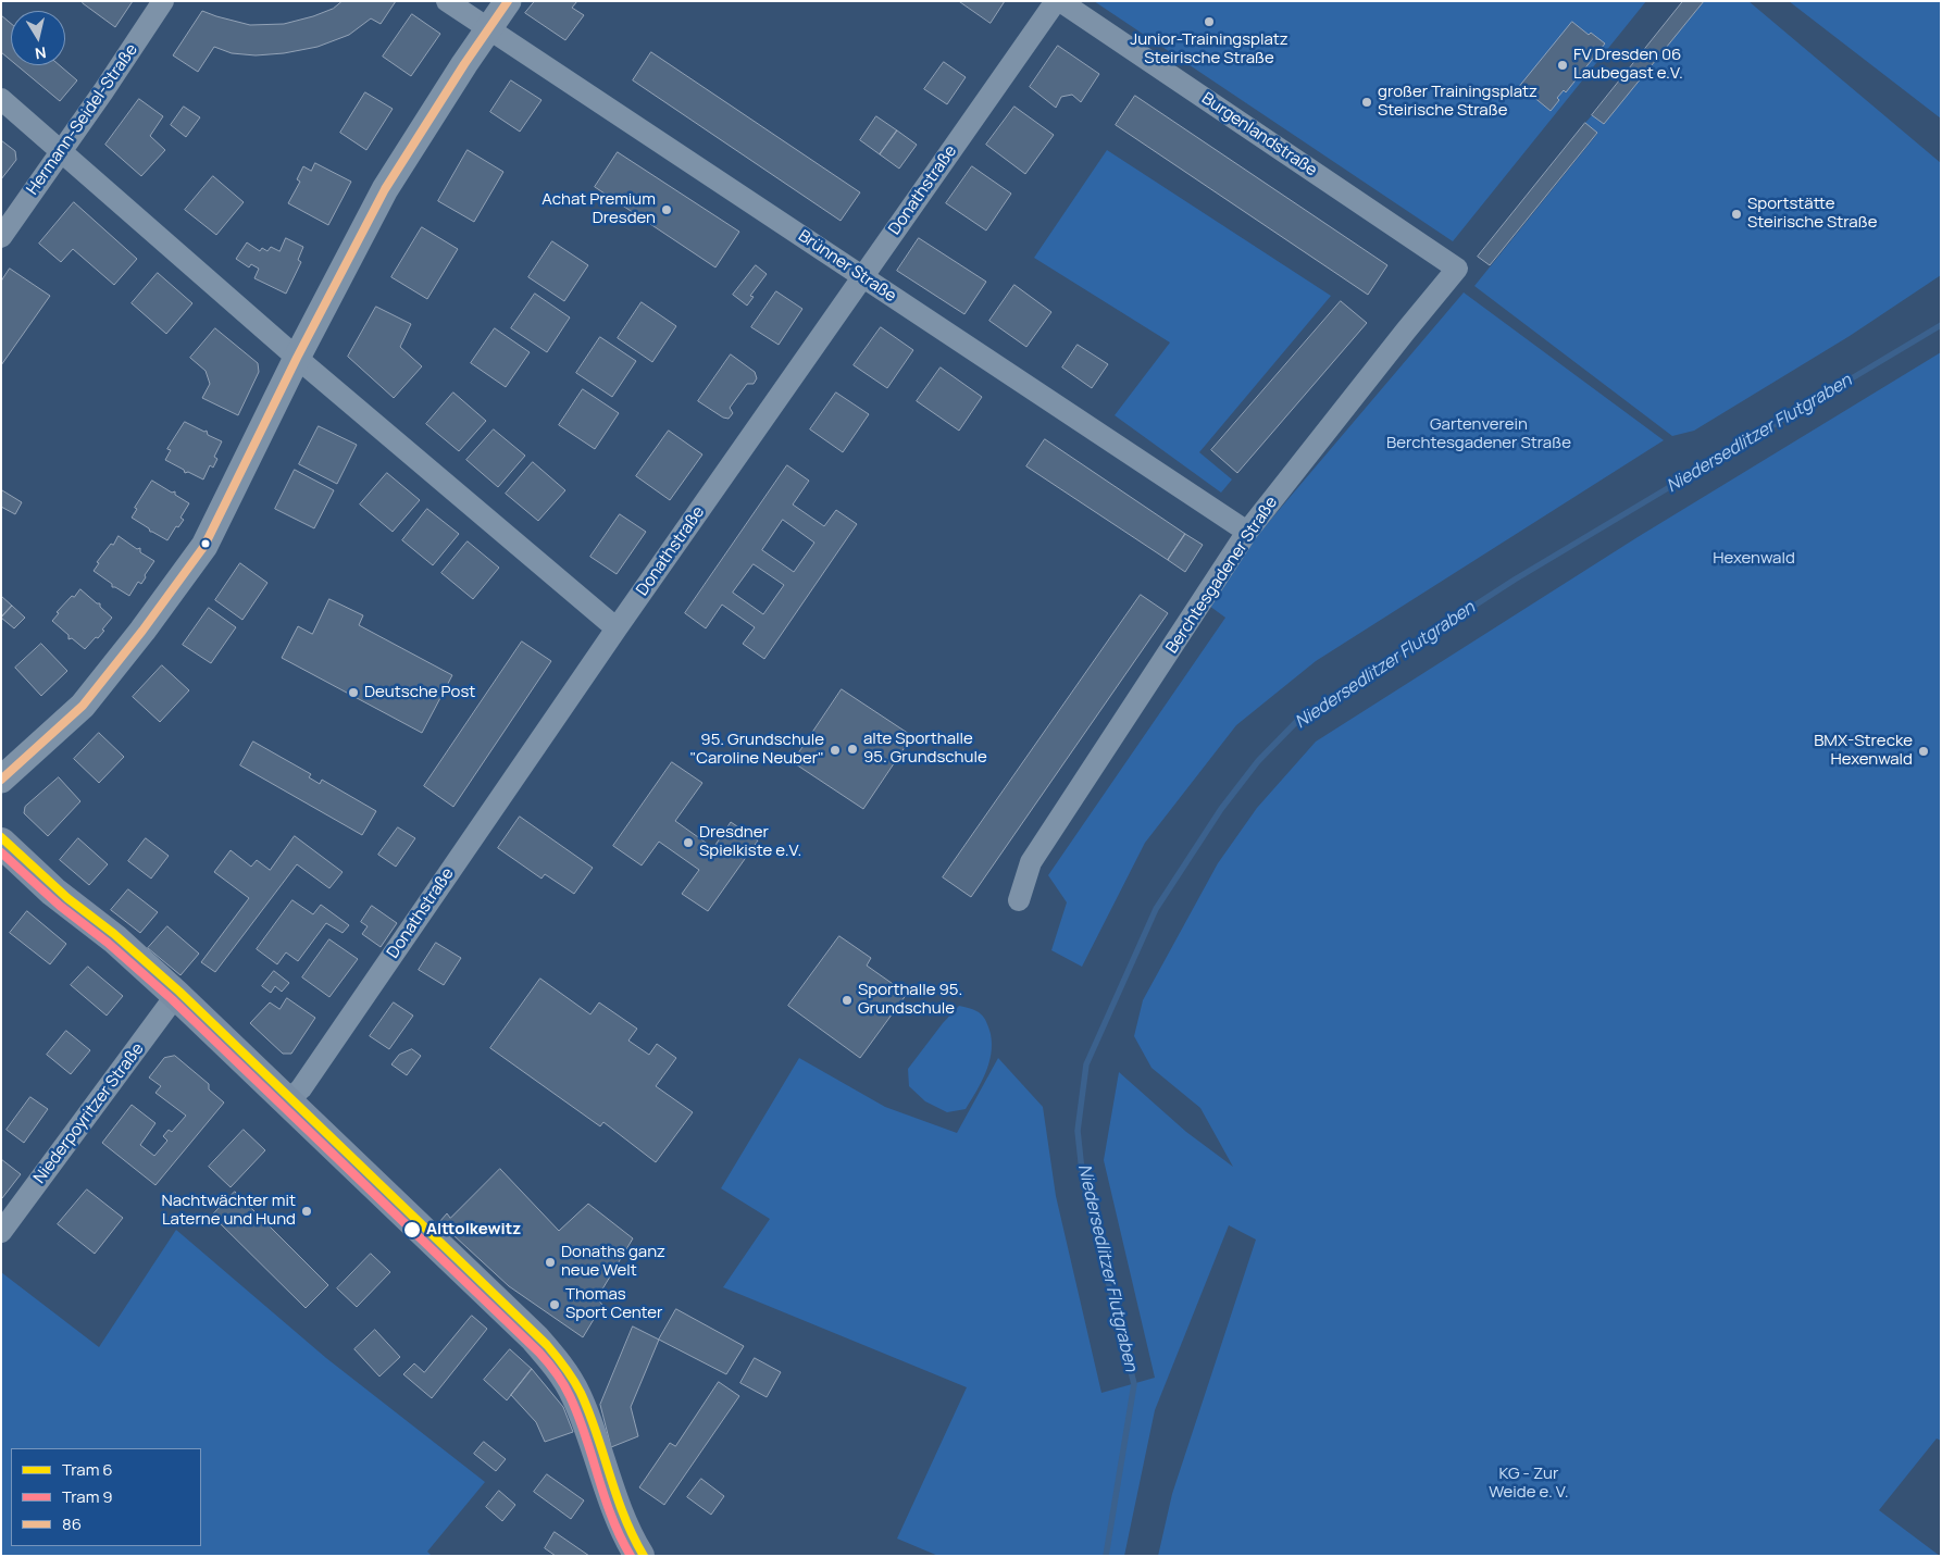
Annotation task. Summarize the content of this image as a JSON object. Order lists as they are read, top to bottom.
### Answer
{
  "streets": {
    "street": [
      "Hermann-Seidel-Straße",
      "Burgenlandstraße",
      "Donathstraße",
      "Brünner Straße",
      "Berchtesgadener Straße",
      "Niederpoyritzer Straße"
    ]
  },
  "crossings": [
    ["Burgenlandstraße", "Donathstraße"],
    ["Burgenlandstraße", "Berchtesgadener Straße"],
    ["Donathstraße", "Brünner Straße"],
    ["Brünner Straße", "Berchtesgadener Straße"]
  ],
  "water": ["Niedersedlitzer Flutgraben"],
  "parks": ["Gartenverein Berchtesgadener Straße", "Hexenwald", "KG - Zur Weide e. V."],
  "places": [
    "Junior-Trainingsplatz Steirische Straße",
    "FV Dresden 06 Laubegast e.V.",
    "großer Trainingsplatz Steirische Straße",
    "Achat Premium Dresden",
    "Sportstätte Steirische Straße",
    "Deutsche Post",
    "alte Sporthalle 95. Grundschule",
    "95. Grundschule \"Caroline Neuber\"",
    "BMX-Strecke Hexenwald",
    "Dresdner Spielkiste e.V.",
    "Sporthalle 95. Grundschule",
    "Nachtwächter mit Laterne und Hund",
    "Alttolkewitz",
    "Donaths ganz neue Welt",
    "Thomas Sport Center"
  ],
  "lines": ["transit line 86", "tram line 6", "tram line 9"],
  "legend": ["Tram 6", "Tram 9", "86"],
  "north": "bottom"
}
